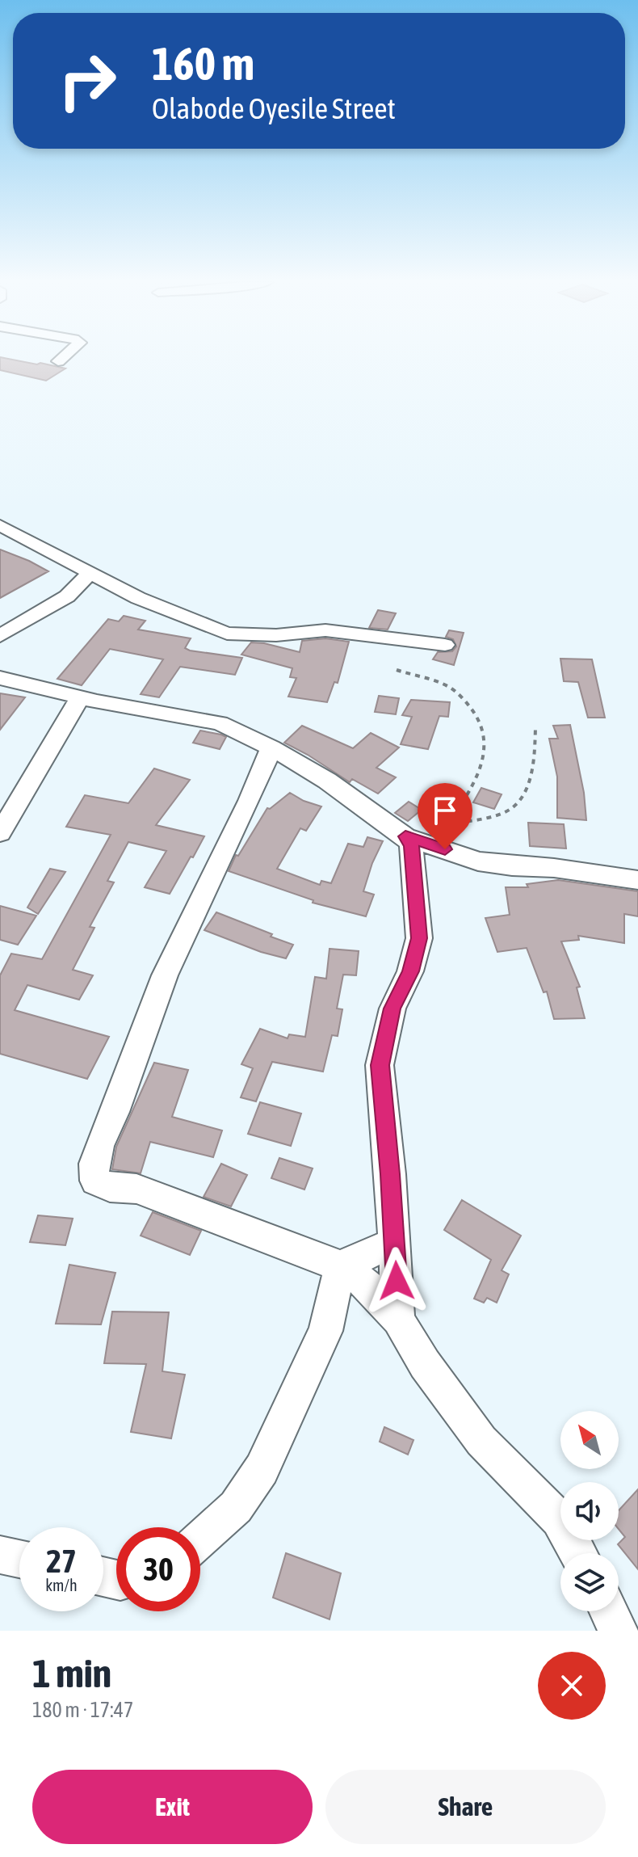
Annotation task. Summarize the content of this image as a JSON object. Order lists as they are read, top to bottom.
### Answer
{
  "north": "top left",
  "page": {
    "turn": ["160 m", "Olabode Oyesile Street"],
    "speed": "27 km/h",
    "limit": "30",
    "heading": ["1 min", "180 m · 17:47"],
    "buttons": ["Exit", "Share"]
  }
}
